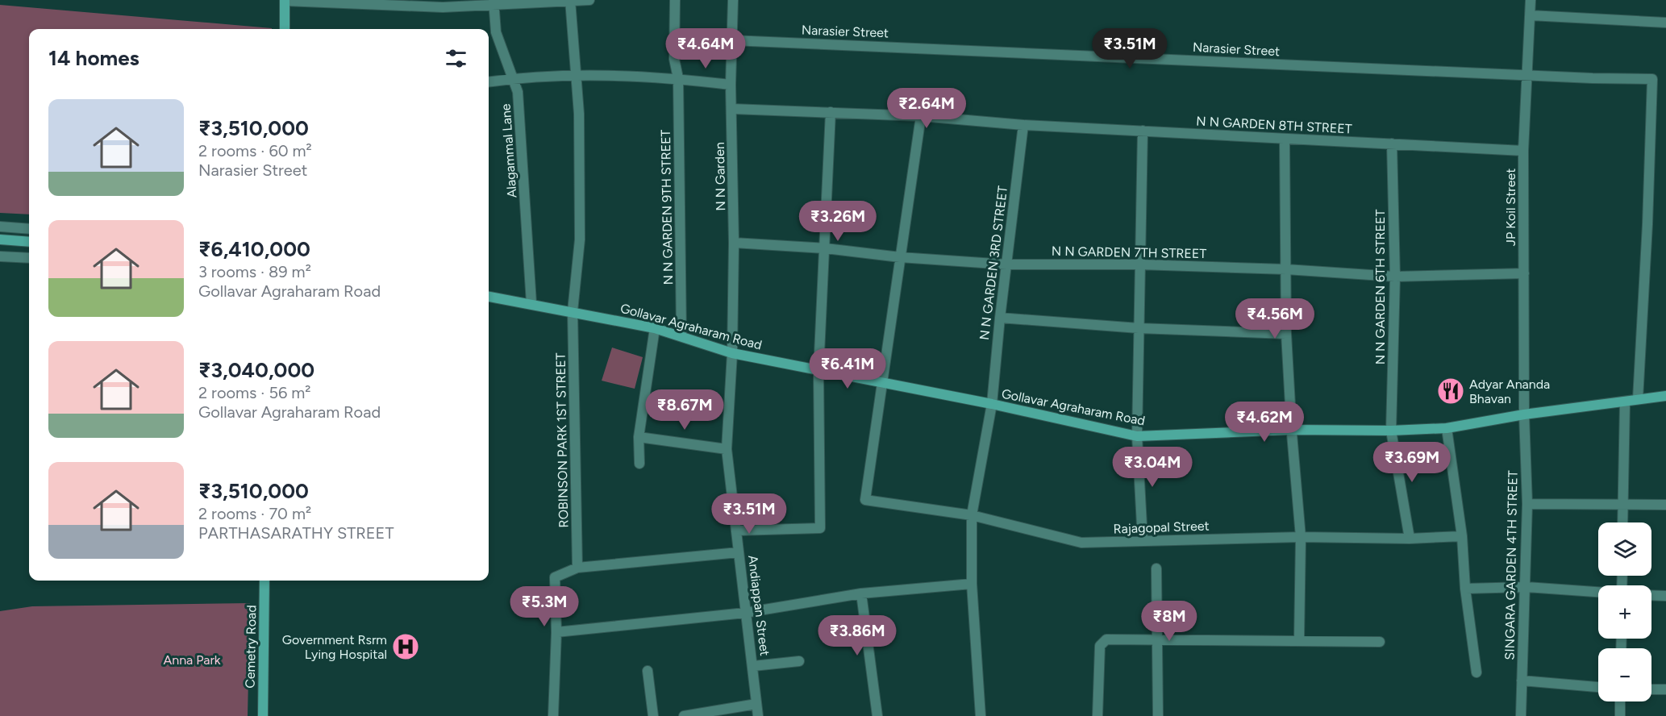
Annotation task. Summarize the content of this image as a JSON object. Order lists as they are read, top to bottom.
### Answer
{
  "streets": {
    "street": [
      "Narasier Street",
      "N N GARDEN 8TH STREET",
      "Alagammal Lane",
      "N N Garden",
      "N N GARDEN 9TH STREET",
      "JP Koil Street",
      "N N GARDEN 7TH STREET",
      "N N GARDEN 3RD STREET",
      "N N GARDEN 6TH STREET",
      "Gollavar Agraharam Road",
      "ROBINSON PARK 1ST STREET",
      "Rajagopal Street",
      "SINGARA GARDEN 4TH STREET",
      "Andiappan Street",
      "Cemetry Road"
    ]
  },
  "crossings": [
    ["Narasier Street", "N N Garden"],
    ["Narasier Street", "JP Koil Street"],
    ["Narasier Street", "Gollavar Agraharam Road"],
    ["N N GARDEN 8TH STREET", "N N Garden"],
    ["N N GARDEN 8TH STREET", "JP Koil Street"],
    ["N N GARDEN 8TH STREET", "N N GARDEN 3RD STREET"],
    ["N N GARDEN 8TH STREET", "N N GARDEN 6TH STREET"],
    ["Alagammal Lane", "Gollavar Agraharam Road"],
    ["N N Garden", "N N GARDEN 7TH STREET"],
    ["N N Garden", "Gollavar Agraharam Road"],
    ["N N Garden", "Andiappan Street"],
    ["N N GARDEN 9TH STREET", "Gollavar Agraharam Road"],
    ["JP Koil Street", "N N GARDEN 7TH STREET"],
    ["JP Koil Street", "Gollavar Agraharam Road"],
    ["JP Koil Street", "SINGARA GARDEN 4TH STREET"],
    ["N N GARDEN 7TH STREET", "N N GARDEN 3RD STREET"],
    ["N N GARDEN 7TH STREET", "N N GARDEN 6TH STREET"],
    ["N N GARDEN 3RD STREET", "Gollavar Agraharam Road"],
    ["N N GARDEN 3RD STREET", "Rajagopal Street"],
    ["N N GARDEN 6TH STREET", "Gollavar Agraharam Road"],
    ["N N GARDEN 6TH STREET", "Rajagopal Street"],
    ["Gollavar Agraharam Road", "ROBINSON PARK 1ST STREET"],
    ["Gollavar Agraharam Road", "Rajagopal Street"],
    ["Gollavar Agraharam Road", "SINGARA GARDEN 4TH STREET"],
    ["Gollavar Agraharam Road", "Andiappan Street"]
  ],
  "parks": ["Anna Park"],
  "places": {
    "restaurant": ["Adyar Ananda Bhavan"],
    "hospital": ["Government Rsrm Lying Hospital"]
  },
  "page": {
    "price": [
      "₹4.64M",
      "₹3.51M",
      "₹2.64M",
      "₹3.26M",
      "₹4.56M",
      "₹6.41M",
      "₹8.67M",
      "₹4.62M",
      "₹3.69M",
      "₹3.04M",
      "₹3.51M",
      "₹5.3M",
      "₹8M",
      "₹3.86M"
    ],
    "heading": "14 homes",
    "list": [
      {
        "name": "₹3,510,000",
        "note": "2 rooms · 60 m² · Narasier Street"
      },
      {
        "name": "₹6,410,000",
        "note": "3 rooms · 89 m² · Gollavar Agraharam Road"
      },
      {
        "name": "₹3,040,000",
        "note": "2 rooms · 56 m² · Gollavar Agraharam Road"
      },
      {
        "name": "₹3,510,000",
        "note": "2 rooms · 70 m² · PARTHASARATHY STREET"
      }
    ],
    "map_buttons": ["+", "−"]
  }
}
